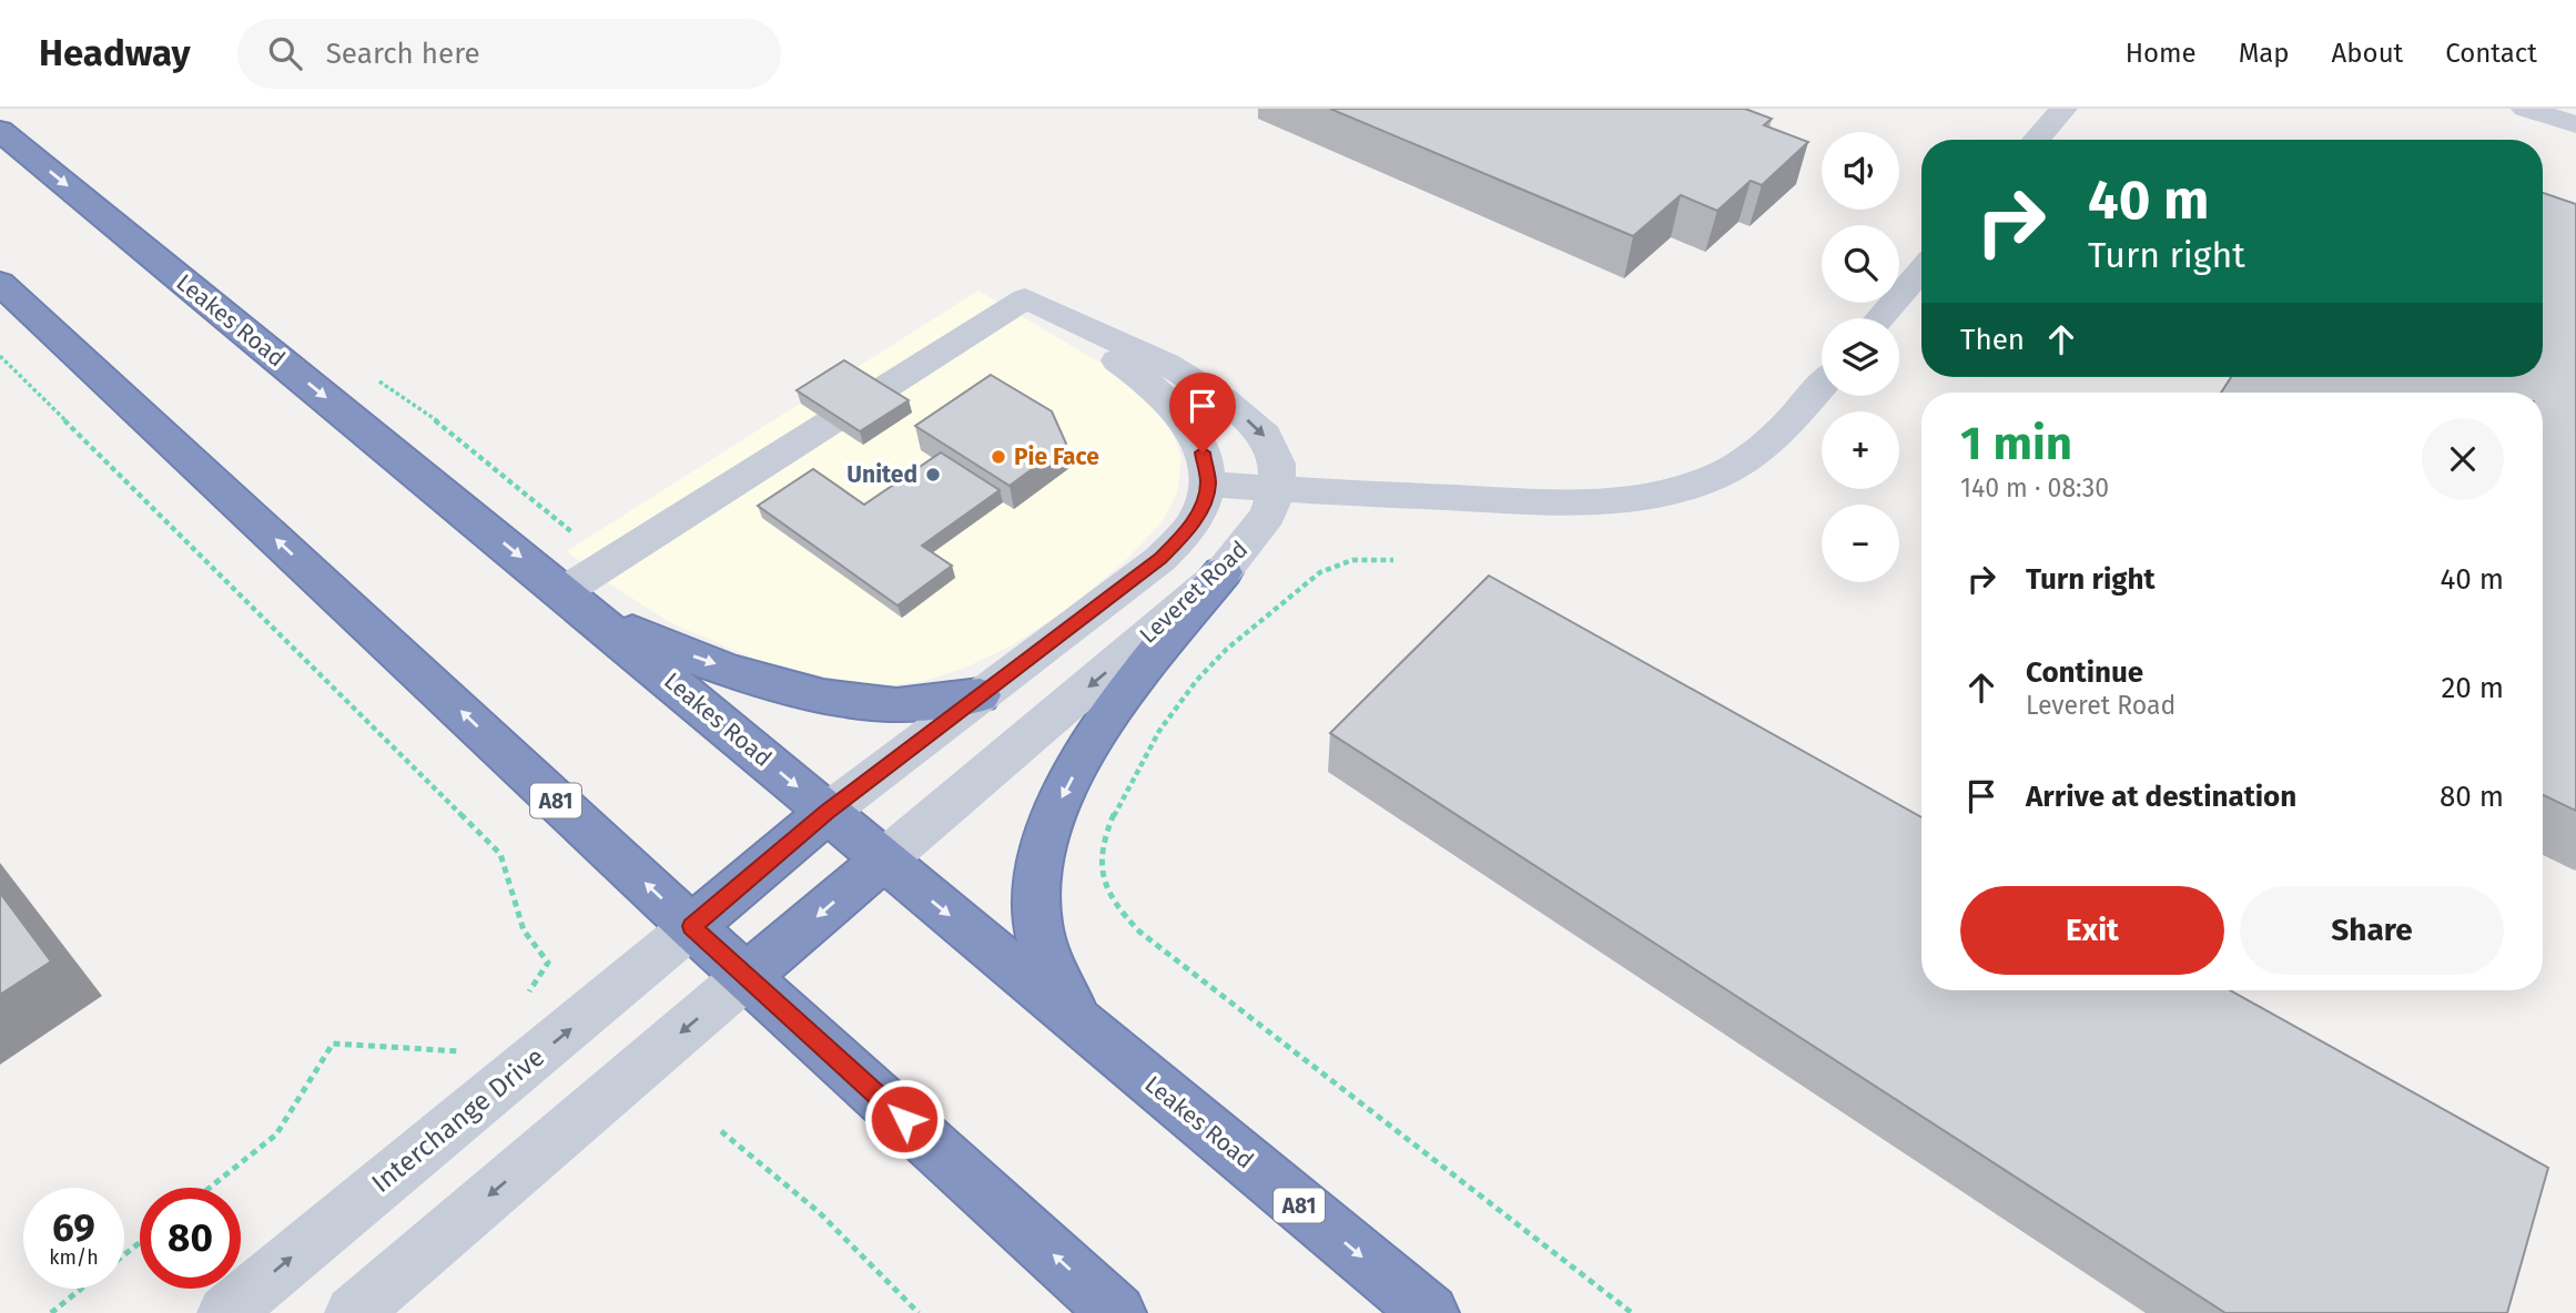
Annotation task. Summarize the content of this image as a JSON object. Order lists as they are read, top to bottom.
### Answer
{
  "streets": {
    "highway": ["Leakes Road", "A81"],
    "street": ["Leveret Road", "Interchange Drive"]
  },
  "crossings": [
    ["Leakes Road", "Leveret Road"],
    ["A81", "Interchange Drive"]
  ],
  "places": ["Pie Face", "United"],
  "page": {
    "header": "Headway",
    "search": "Search here",
    "nav": [
      "Home",
      "Map",
      "About",
      "Contact"
    ],
    "map_buttons": ["+", "−"],
    "turn": ["40 m", "Turn right"],
    "then": "Then",
    "heading": ["1 min", "140 m · 08:30"],
    "list": [
      {
        "name": "Turn right",
        "value": "40 m"
      },
      {
        "name": "Continue",
        "note": "Leveret Road",
        "value": "20 m"
      },
      {
        "name": "Arrive at destination",
        "value": "80 m"
      }
    ],
    "buttons": ["Exit", "Share"],
    "speed": "69 km/h",
    "limit": "80"
  }
}
